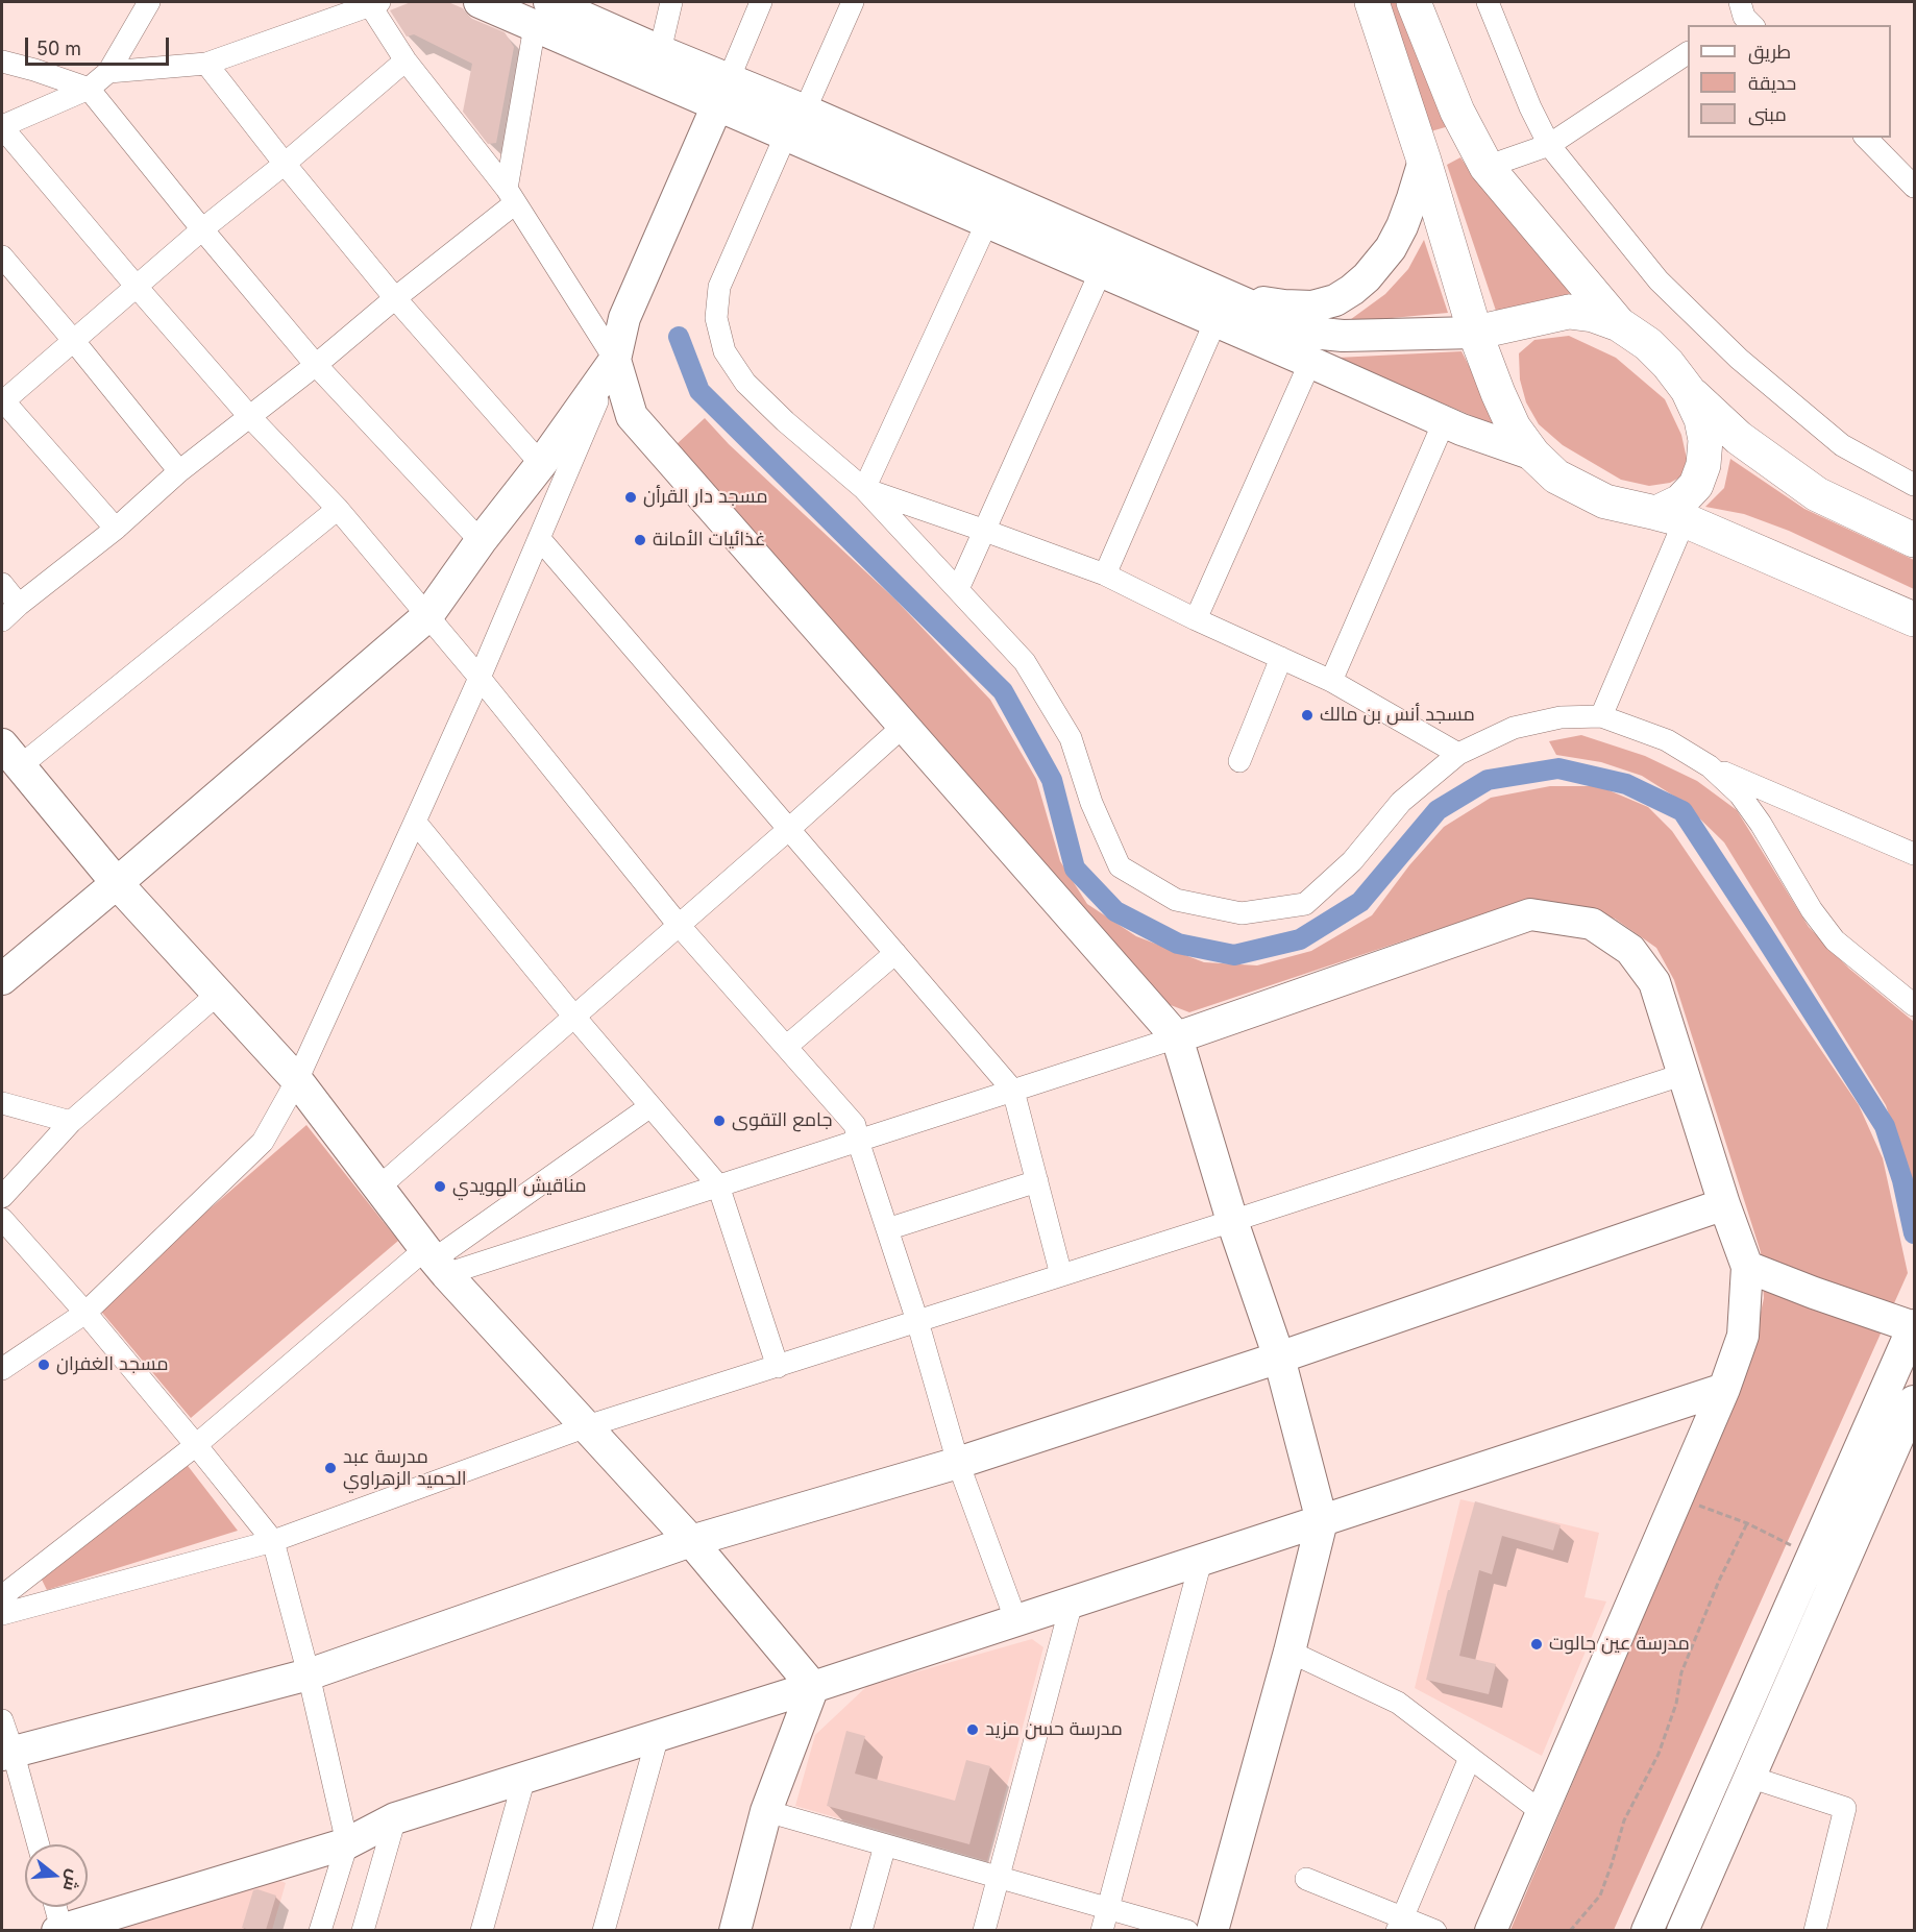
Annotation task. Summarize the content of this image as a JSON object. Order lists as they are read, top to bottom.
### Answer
{
  "places": [
    "مسجد دار القرأن",
    "غذائيات الأمانة",
    "مسجد أنس بن مالك",
    "جامع التقوى",
    "مناقيش الهويدي",
    "مسجد الغفران",
    "مدرسة عبد الحميد الزهراوي",
    "مدرسة عين جالوت",
    "مدرسة حسن مزيد"
  ],
  "legend": ["طريق", "حديقة", "مبنى"],
  "scale_bar": "50 m",
  "north": "right"
}
